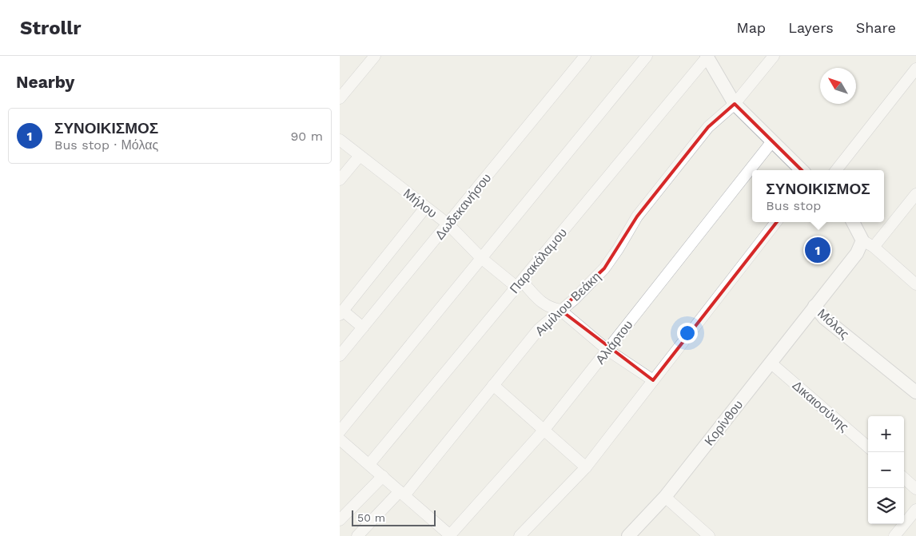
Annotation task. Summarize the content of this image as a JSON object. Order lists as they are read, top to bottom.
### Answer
{
  "streets": {
    "street": [
      "Μήλου",
      "Δωδεκανήσου",
      "Παρακάλαμου",
      "Αιμίλιου Βεάκη",
      "Μόλας",
      "Αλιάρτου",
      "Δικαιοσύνης",
      "Κορίνθου"
    ]
  },
  "crossings": [
    ["Μήλου", "Δωδεκανήσου"],
    ["Μήλου", "Παρακάλαμου"],
    ["Μήλου", "Αιμίλιου Βεάκη"],
    ["Μήλου", "Αλιάρτου"],
    ["Μόλας", "Κορίνθου"],
    ["Δικαιοσύνης", "Κορίνθου"]
  ],
  "scale_bar": "50 m",
  "north": "top left",
  "page": {
    "header": "Strollr",
    "nav": ["Map", "Layers", "Share"],
    "heading": "Nearby",
    "list": [
      {
        "mark": "1",
        "name": "ΣΥΝΟΙΚΙΣΜΟΣ",
        "note": "Bus stop · Μόλας",
        "value": "90 m"
      }
    ],
    "popup": ["ΣΥΝΟΙΚΙΣΜΟΣ", "Bus stop"],
    "pins": "1",
    "map_buttons": ["+", "−"],
    "scale": "50 m"
  }
}
